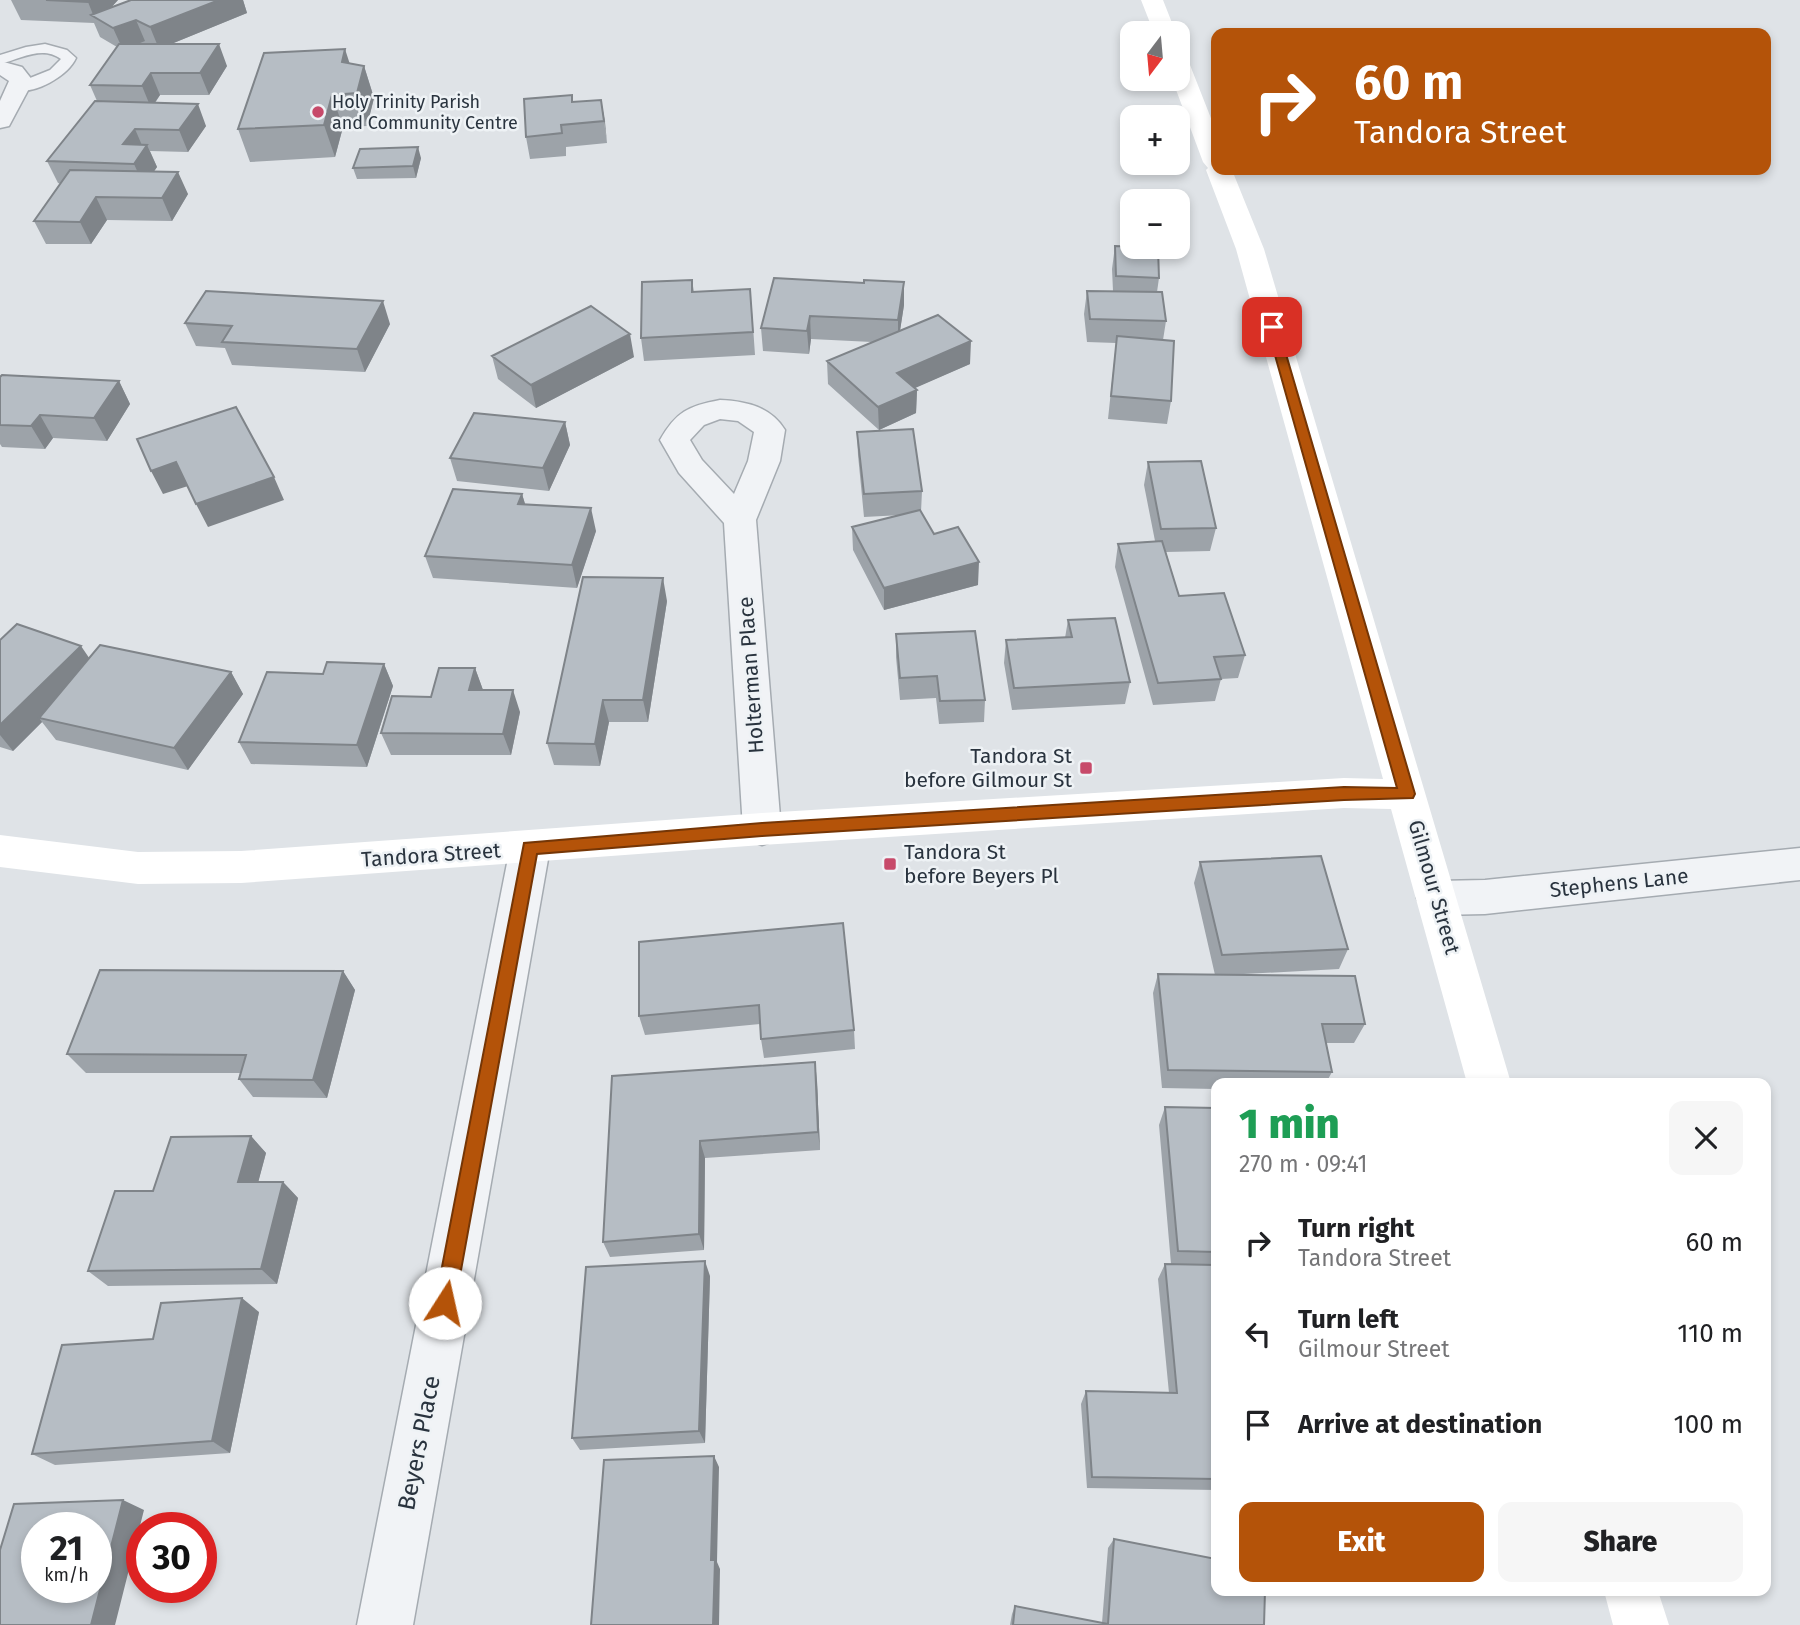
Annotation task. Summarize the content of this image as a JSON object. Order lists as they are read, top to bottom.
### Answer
{
  "streets": {
    "main road": ["Tandora Street", "Gilmour Street"],
    "street": ["Holterman Place", "Stephens Lane", "Beyers Place"]
  },
  "crossings": [
    ["Holterman Place", "Tandora Street"],
    ["Tandora Street", "Gilmour Street"],
    ["Tandora Street", "Beyers Place"],
    ["Stephens Lane", "Gilmour Street"]
  ],
  "places": {
    "other": ["Holy Trinity Parish and Community Centre"],
    "transit": ["Tandora St before Gilmour St", "Tandora St before Beyers Pl"]
  },
  "north": "bottom",
  "page": {
    "map_buttons": ["+", "−"],
    "turn": ["60 m", "Tandora Street"],
    "heading": ["1 min", "270 m · 09:41"],
    "list": [
      {
        "name": "Turn right",
        "note": "Tandora Street",
        "value": "60 m"
      },
      {
        "name": "Turn left",
        "note": "Gilmour Street",
        "value": "110 m"
      },
      {
        "name": "Arrive at destination",
        "value": "100 m"
      }
    ],
    "buttons": ["Exit", "Share"],
    "speed": "21 km/h",
    "limit": "30"
  }
}
